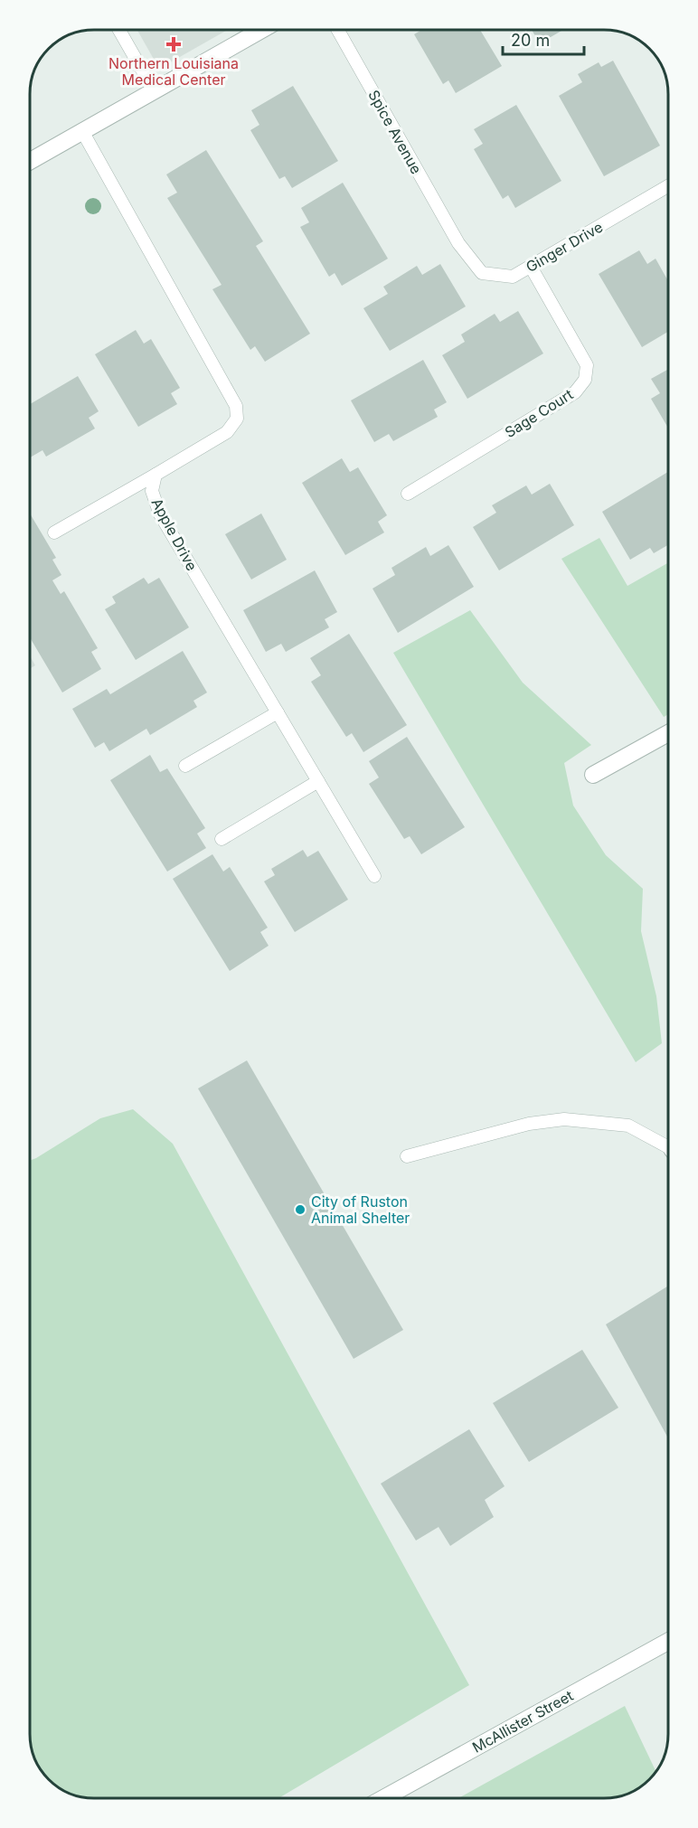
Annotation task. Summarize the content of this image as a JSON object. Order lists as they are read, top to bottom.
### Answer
{
  "streets": {
    "street": ["McAllister Street"],
    "lane": [
      "Spice Avenue",
      "Ginger Drive",
      "Sage Court",
      "Apple Drive"
    ]
  },
  "crossings": [
    ["Spice Avenue", "Ginger Drive"],
    ["Ginger Drive", "Sage Court"]
  ],
  "places": {
    "health": ["Northern Louisiana Medical Center"],
    "other": ["City of Ruston Animal Shelter"]
  },
  "scale_bar": "20 m"
}
